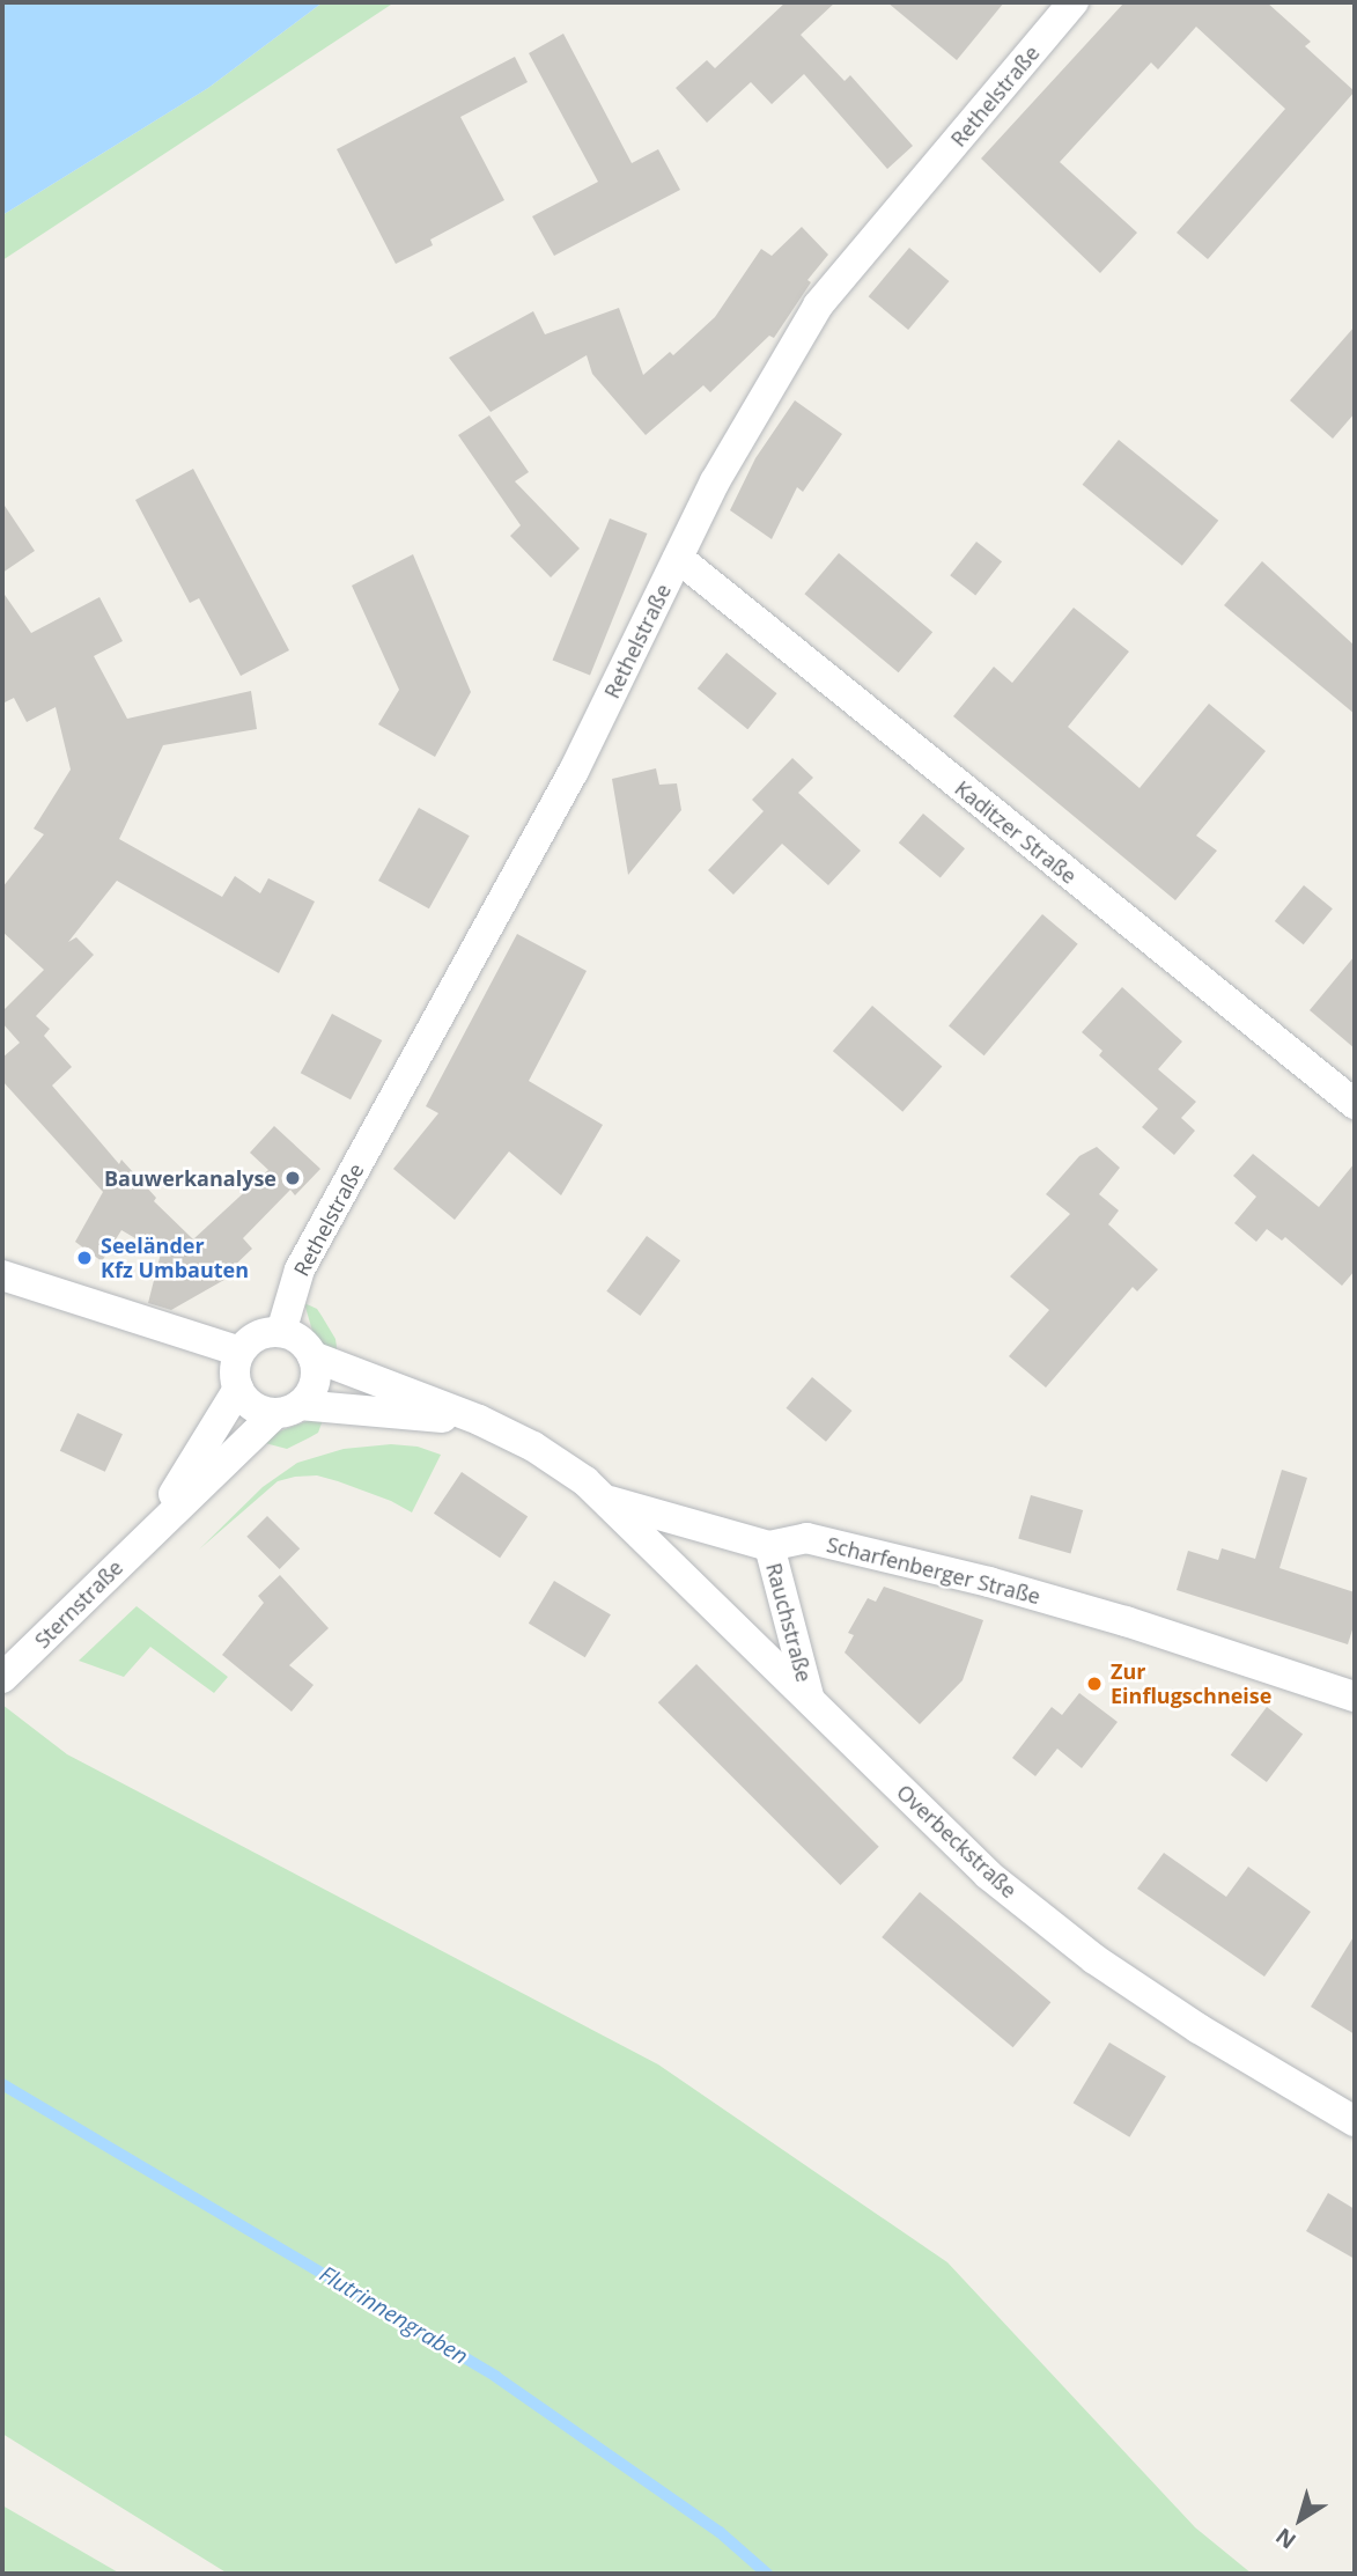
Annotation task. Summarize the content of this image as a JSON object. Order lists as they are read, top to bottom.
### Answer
{
  "streets": {
    "street": [
      "Rethelstraße",
      "Kaditzer Straße",
      "Scharfenberger Straße",
      "Sternstraße",
      "Rauchstraße",
      "Overbeckstraße"
    ]
  },
  "crossings": [
    ["Rethelstraße", "Kaditzer Straße"],
    ["Rethelstraße", "Scharfenberger Straße"],
    ["Rethelstraße", "Sternstraße"],
    ["Scharfenberger Straße", "Sternstraße"],
    ["Scharfenberger Straße", "Rauchstraße"],
    ["Scharfenberger Straße", "Overbeckstraße"],
    ["Rauchstraße", "Overbeckstraße"]
  ],
  "water": ["Flutrinnengraben"],
  "places": ["Bauwerkanalyse", "Seeländer Kfz Umbauten", "Zur Einflugschneise"],
  "north": "bottom left"
}
